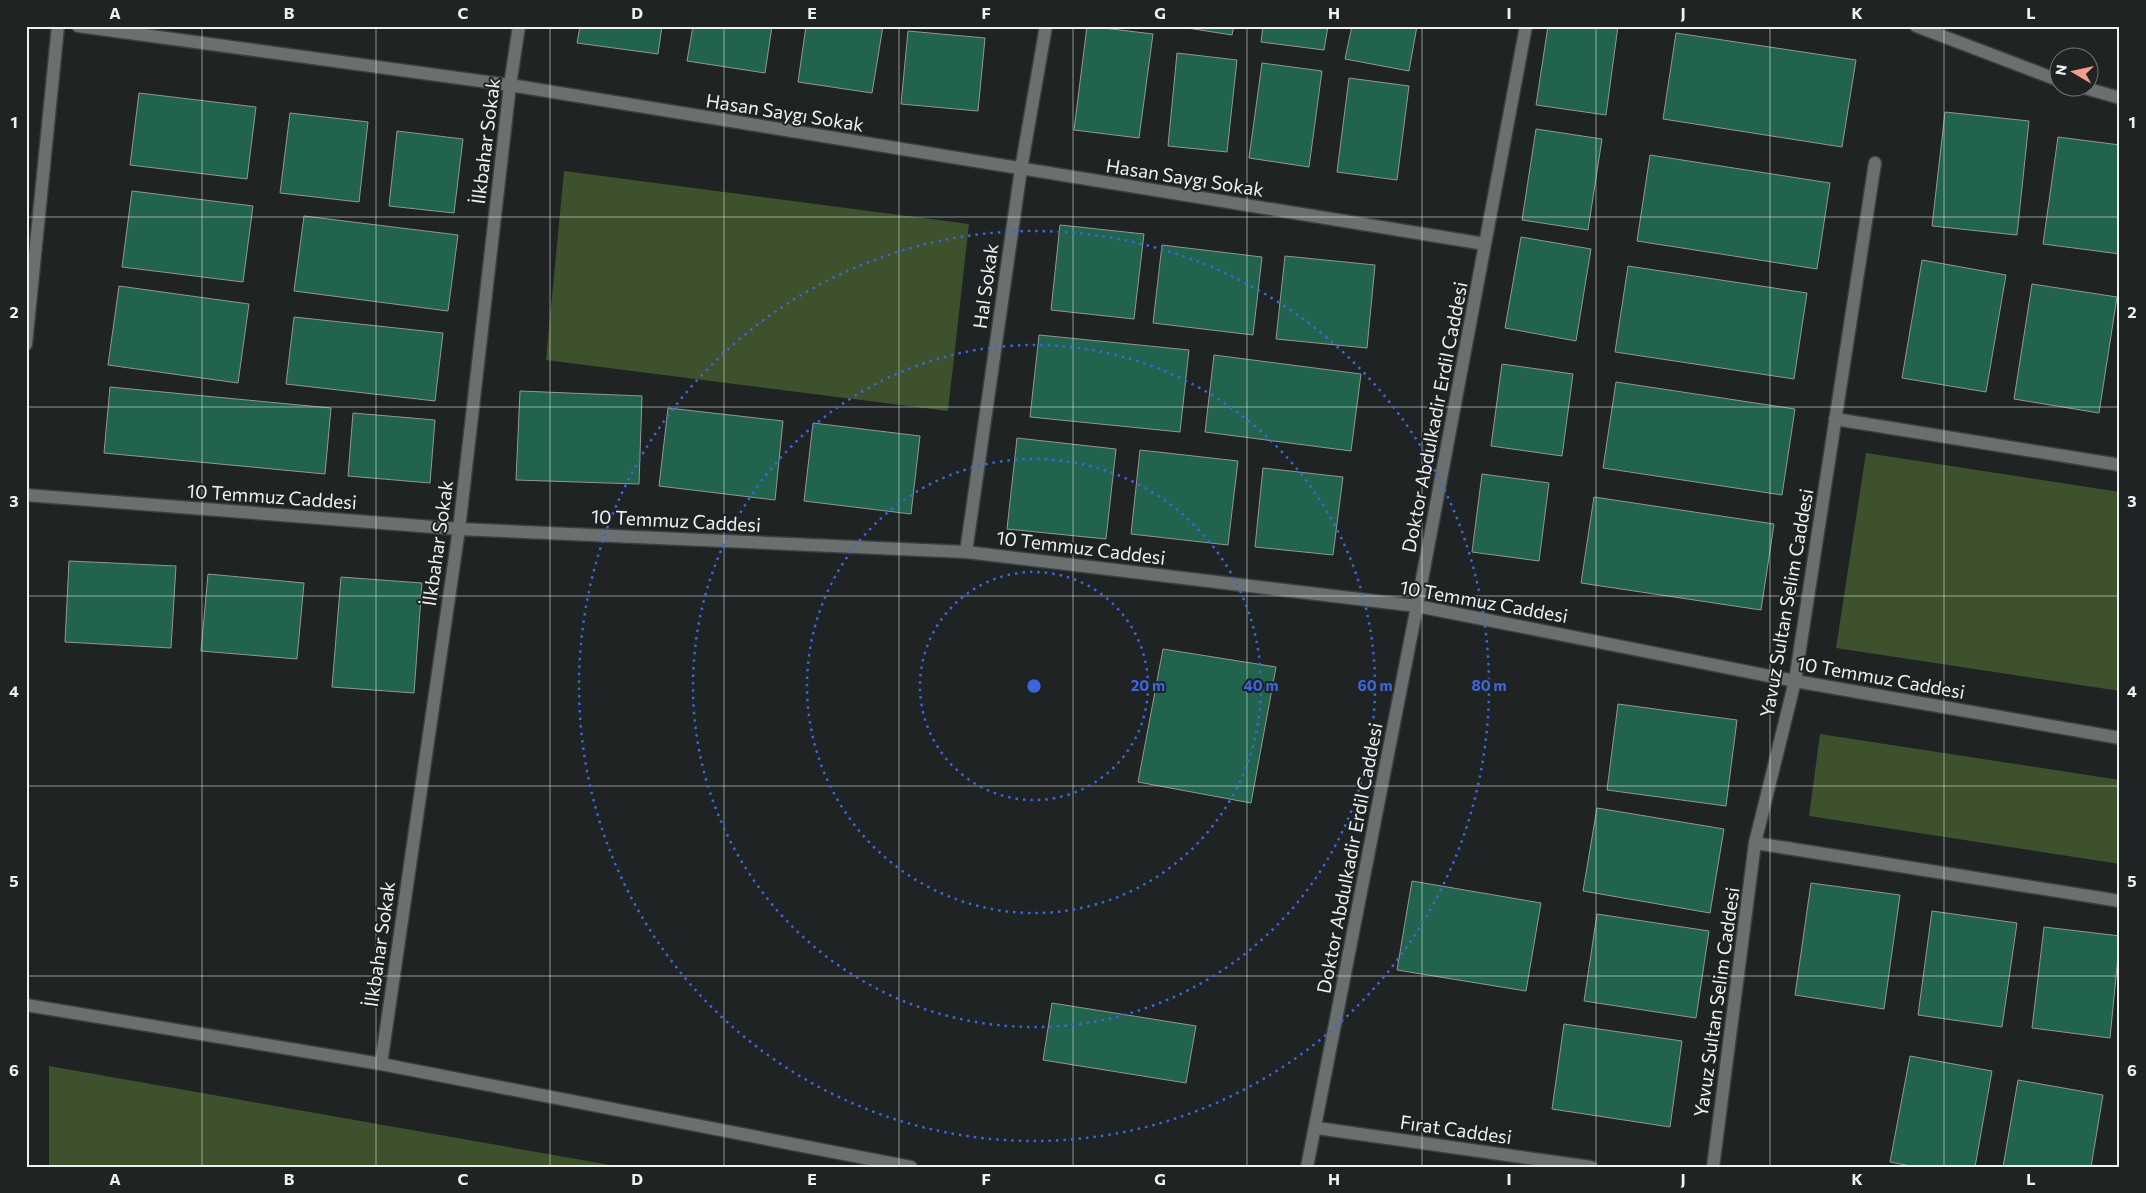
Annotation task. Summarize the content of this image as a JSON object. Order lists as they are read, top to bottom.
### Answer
{
  "streets": {
    "street": [
      "Hasan Saygı Sokak",
      "İlkbahar Sokak",
      "Hal Sokak",
      "Doktor Abdulkadir Erdil Caddesi",
      "10 Temmuz Caddesi",
      "Yavuz Sultan Selim Caddesi",
      "Fırat Caddesi"
    ]
  },
  "crossings": [
    ["Hasan Saygı Sokak", "İlkbahar Sokak"],
    ["Hasan Saygı Sokak", "Hal Sokak"],
    ["Hasan Saygı Sokak", "Doktor Abdulkadir Erdil Caddesi"],
    ["İlkbahar Sokak", "10 Temmuz Caddesi"],
    ["Hal Sokak", "10 Temmuz Caddesi"],
    ["Doktor Abdulkadir Erdil Caddesi", "10 Temmuz Caddesi"],
    ["Doktor Abdulkadir Erdil Caddesi", "Fırat Caddesi"],
    ["10 Temmuz Caddesi", "Yavuz Sultan Selim Caddesi"]
  ],
  "north": "left",
  "grid": {
    "columns": [
      "A",
      "B",
      "C",
      "D",
      "E",
      "F",
      "G",
      "H",
      "I",
      "J",
      "K",
      "L"
    ],
    "rows": [
      "1",
      "2",
      "3",
      "4",
      "5",
      "6"
    ]
  },
  "rings": [
    "20 m",
    "40 m",
    "60 m",
    "80 m"
  ]
}
